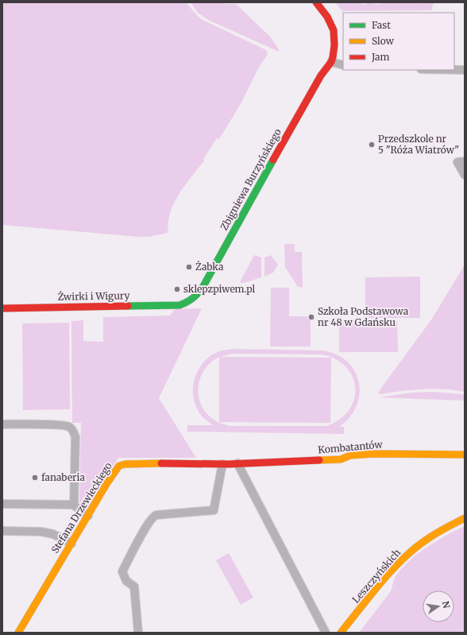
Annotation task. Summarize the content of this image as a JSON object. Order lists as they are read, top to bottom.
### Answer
{
  "streets": {
    "street": [
      "Zbigniewa Burzyńskiego",
      "Żwirki i Wigury",
      "Kombatantów",
      "Stefana Drzewieckiego",
      "Leszczyńskich"
    ]
  },
  "crossings": [
    ["Zbigniewa Burzyńskiego", "Żwirki i Wigury"],
    ["Kombatantów", "Stefana Drzewieckiego"]
  ],
  "places": [
    "Przedszkole nr 5 \"Róża Wiatrów\"",
    "Żabka",
    "sklepzpiwem.pl",
    "Szkoła Podstawowa nr 48 w Gdańsku",
    "fanaberia"
  ],
  "legend": ["Fast", "Slow", "Jam"],
  "north": "right"
}
